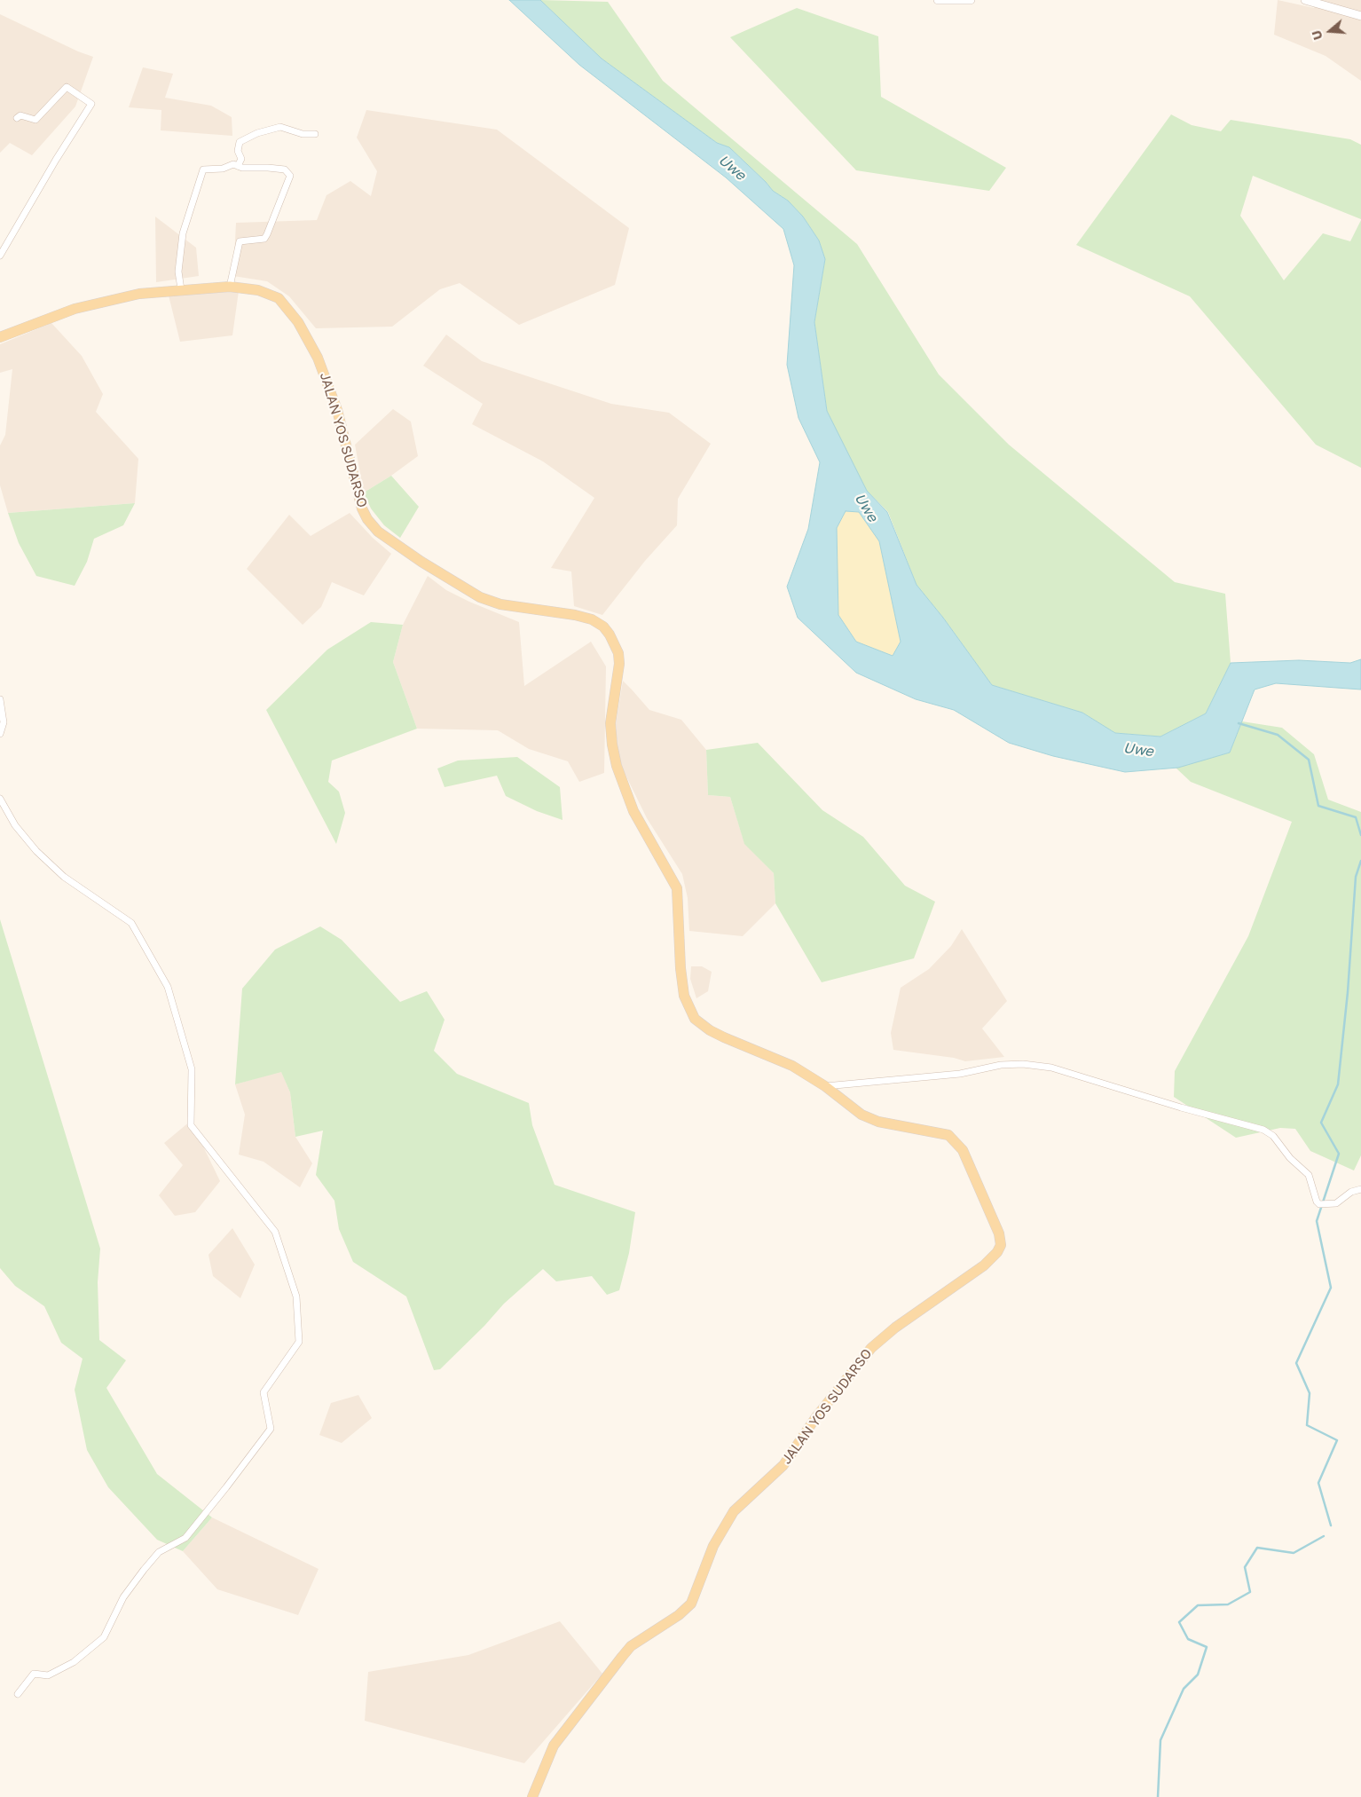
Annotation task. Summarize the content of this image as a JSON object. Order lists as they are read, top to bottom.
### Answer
{
  "streets": {
    "main road": ["JALAN YOS SUDARSO"]
  },
  "water": ["Uwe"],
  "north": "left"
}
